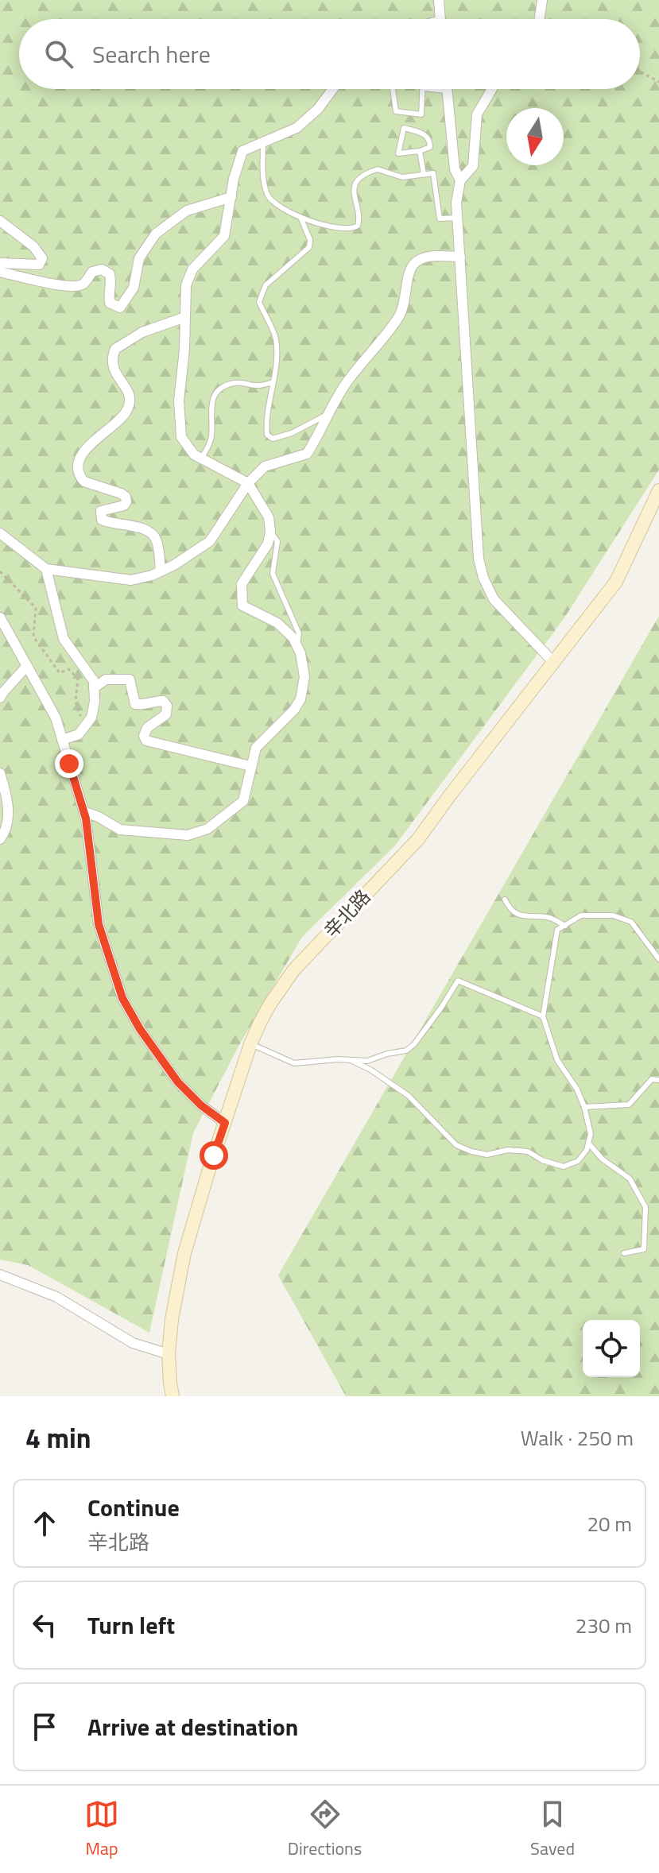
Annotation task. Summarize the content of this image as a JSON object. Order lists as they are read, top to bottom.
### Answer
{
  "streets": {
    "main road": ["辛北路"]
  },
  "north": "bottom",
  "page": {
    "search": "Search here",
    "heading": ["4 min", "Walk · 250 m"],
    "list": [
      ["Continue", "辛北路", "20 m"],
      ["Turn left", "230 m"],
      "Arrive at destination"
    ],
    "nav": ["Map", "Directions", "Saved"]
  }
}
